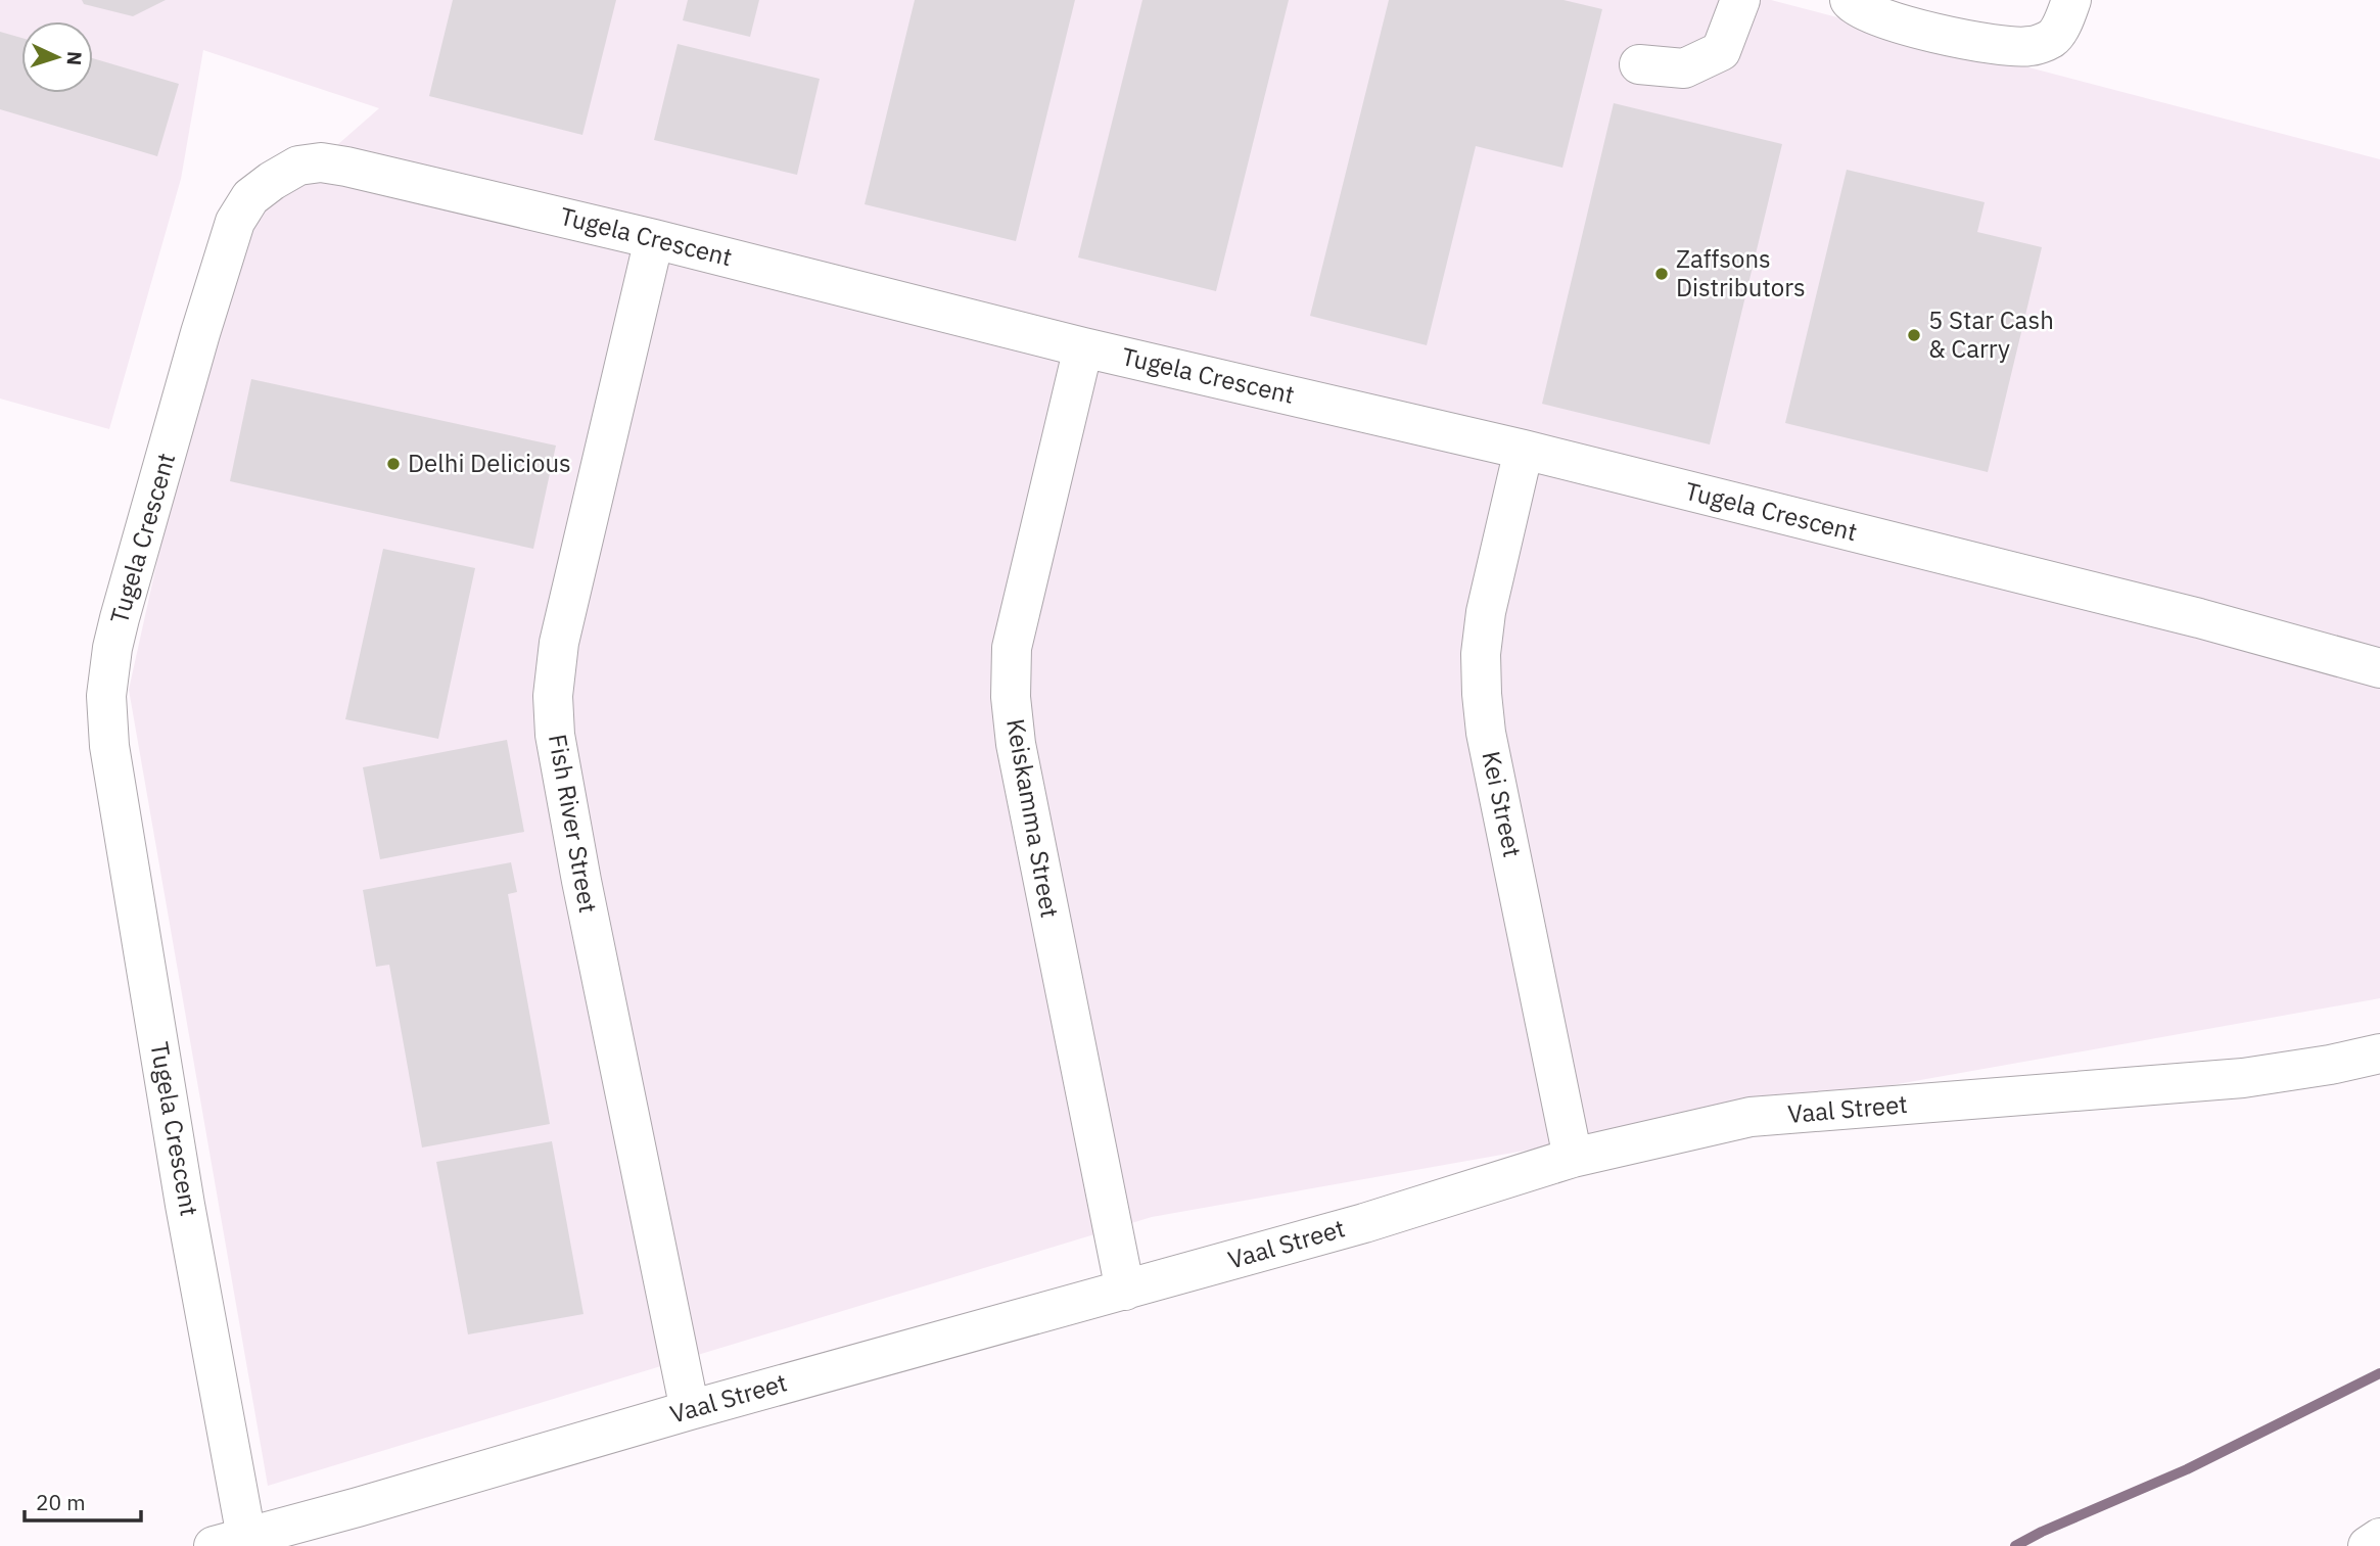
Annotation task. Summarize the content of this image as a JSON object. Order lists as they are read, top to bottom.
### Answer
{
  "streets": {
    "street": [
      "Tugela Crescent",
      "Kei Street",
      "Keiskamma Street",
      "Fish River Street",
      "Vaal Street"
    ]
  },
  "crossings": [
    ["Tugela Crescent", "Kei Street"],
    ["Tugela Crescent", "Keiskamma Street"],
    ["Tugela Crescent", "Fish River Street"],
    ["Tugela Crescent", "Vaal Street"],
    ["Kei Street", "Vaal Street"],
    ["Keiskamma Street", "Vaal Street"],
    ["Fish River Street", "Vaal Street"]
  ],
  "places": ["Zaffsons Distributors", "5 Star Cash & Carry", "Delhi Delicious"],
  "scale_bar": "20 m",
  "north": "right"
}
